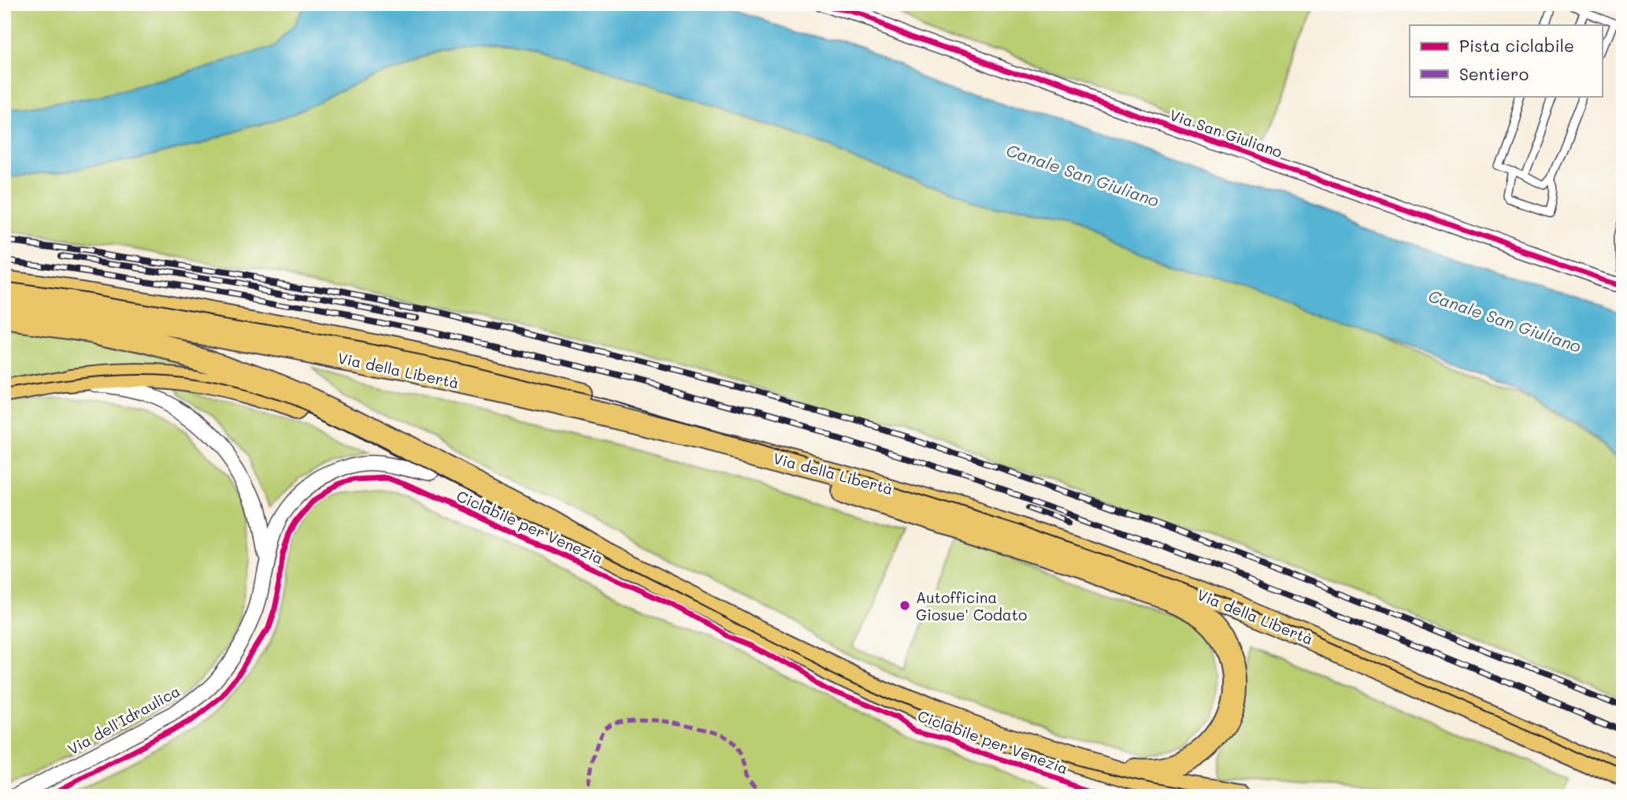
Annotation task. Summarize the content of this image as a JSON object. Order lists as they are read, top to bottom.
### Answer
{
  "streets": {
    "highway": ["Via della Libertà"],
    "street": ["Via San Giuliano", "Via dell'Idraulica"],
    "cycle path": ["Ciclabile per Venezia"]
  },
  "water": ["Canale San Giuliano"],
  "places": ["Autofficina Giosue' Codato"],
  "legend": ["Pista ciclabile", "Sentiero"]
}
